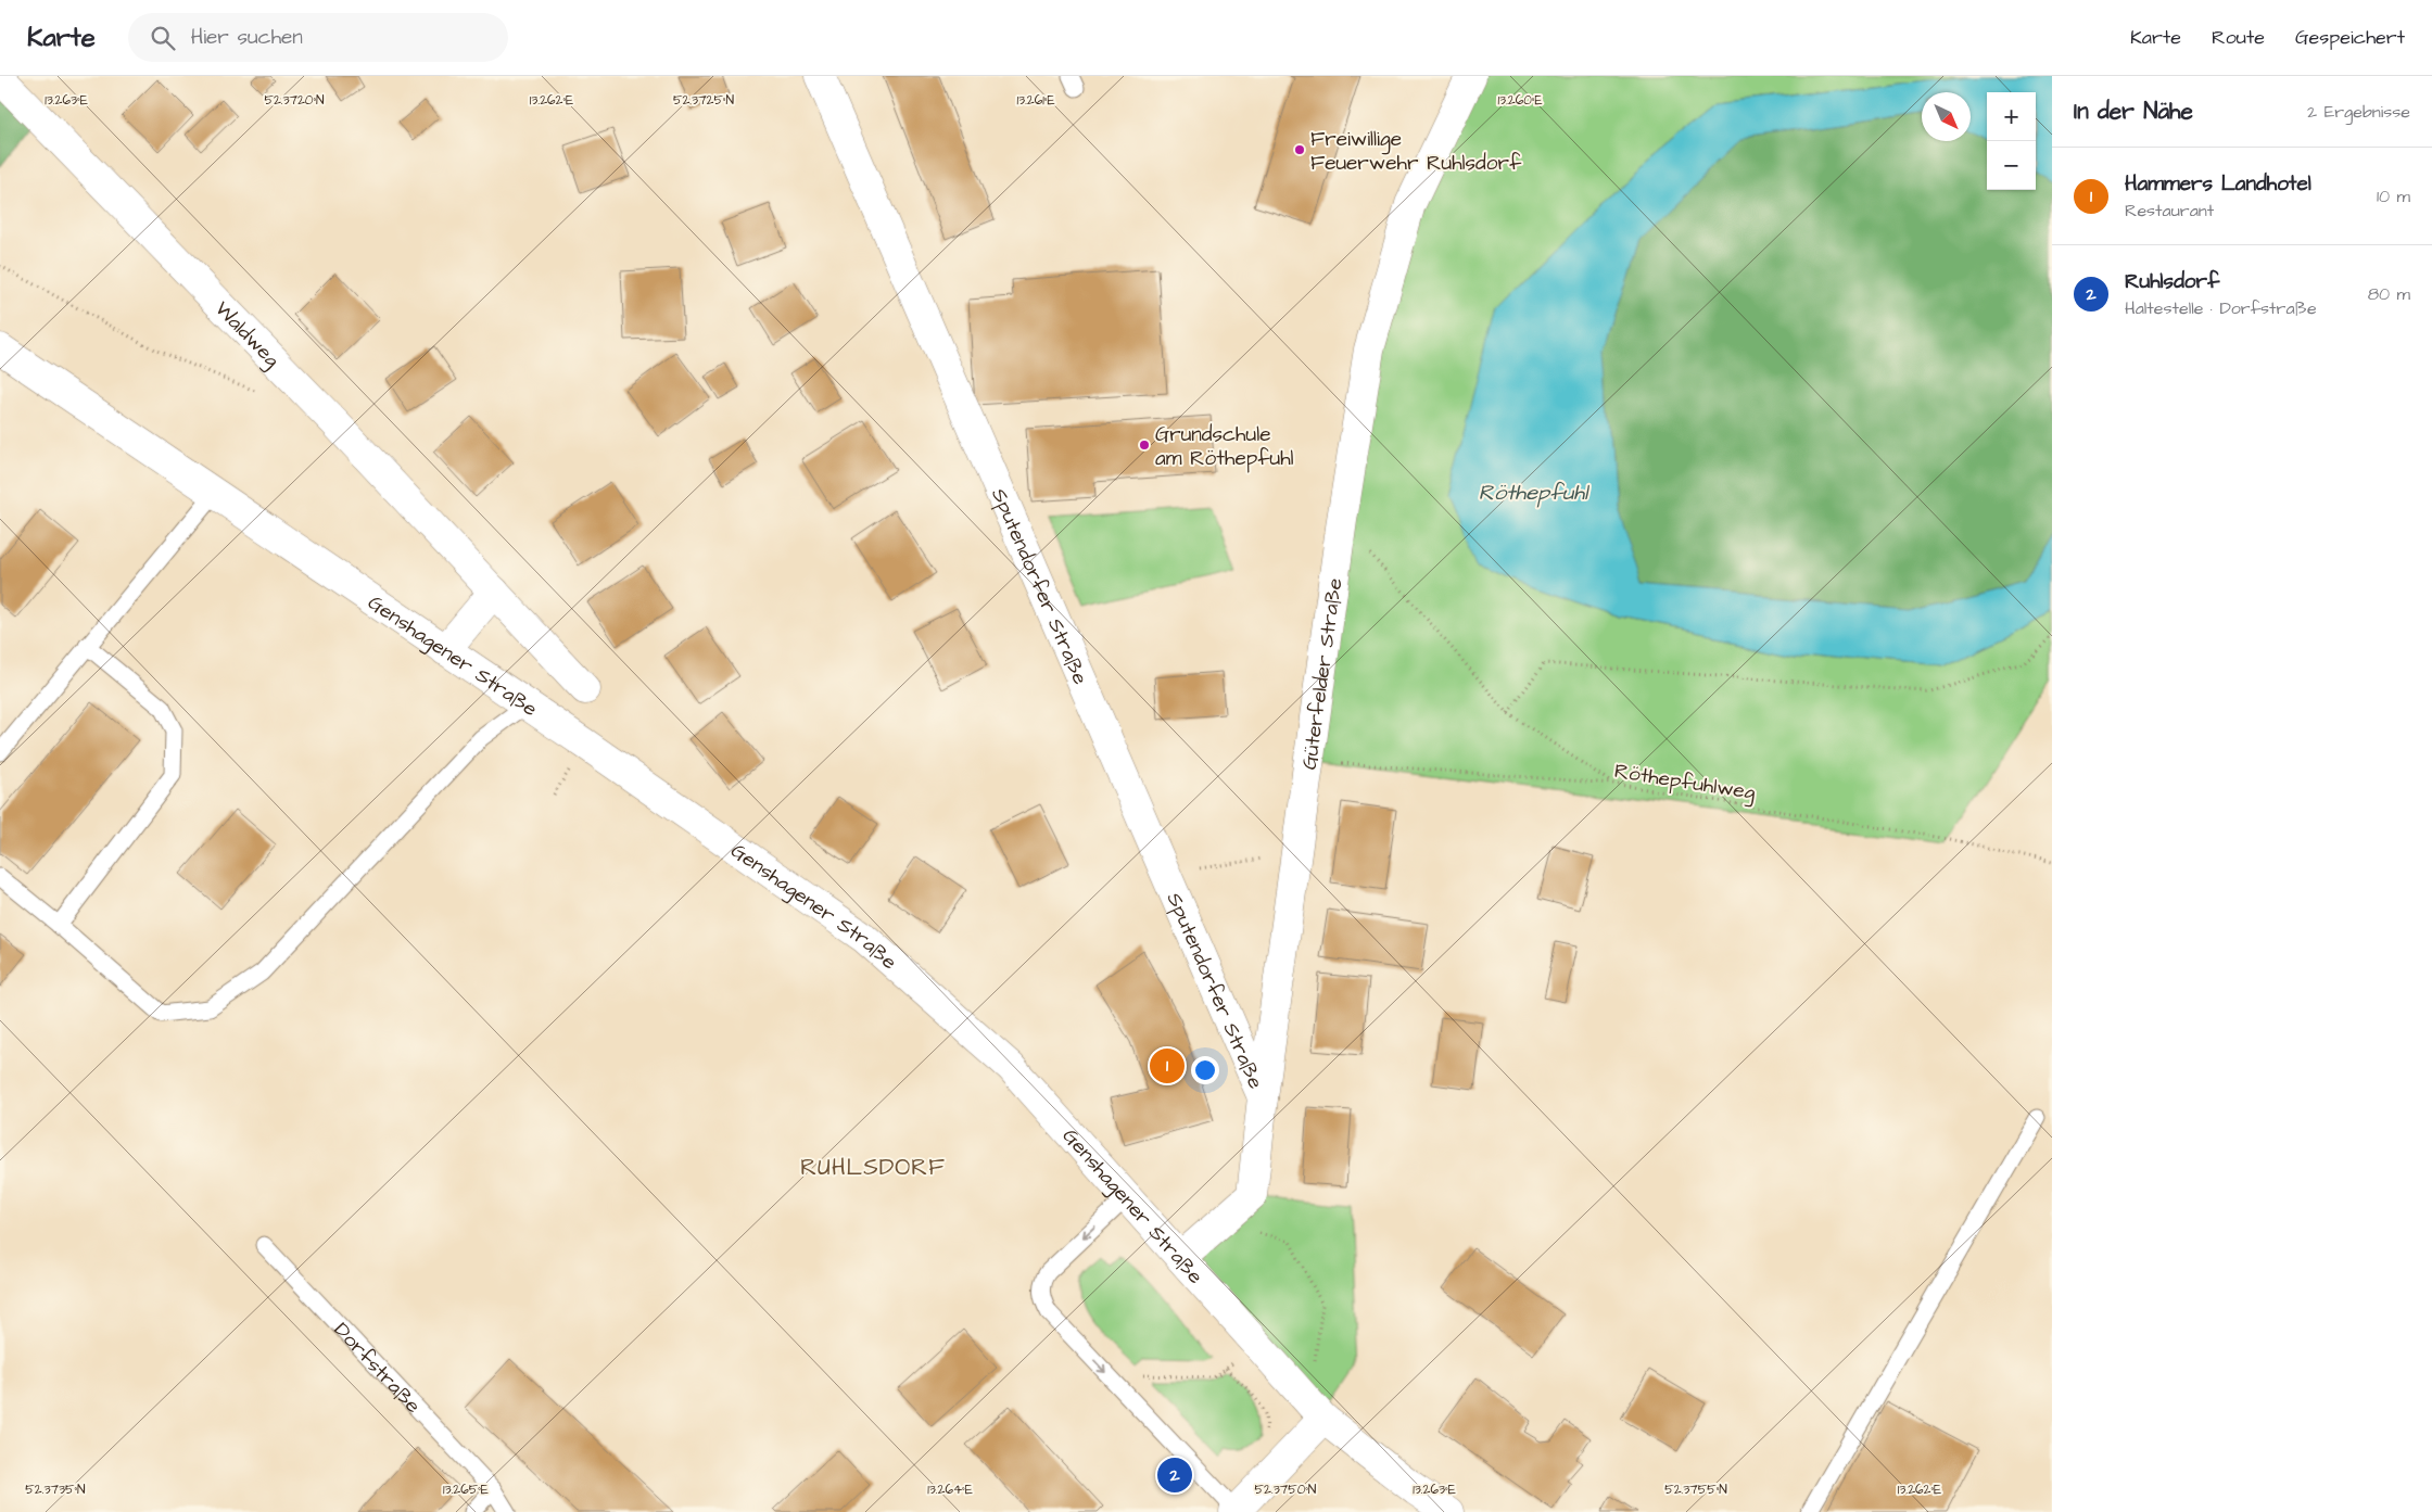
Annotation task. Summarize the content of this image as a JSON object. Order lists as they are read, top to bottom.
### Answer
{
  "streets": {
    "street": [
      "Waldweg",
      "Sputendorfer Straße",
      "Genshagener Straße",
      "Güterfelder Straße"
    ],
    "lane": ["Dorfstraße"],
    "path": ["Röthepfuhlweg"]
  },
  "crossings": [
    ["Sputendorfer Straße", "Güterfelder Straße"],
    ["Genshagener Straße", "Güterfelder Straße"],
    ["Güterfelder Straße", "Röthepfuhlweg"]
  ],
  "districts": ["RUHLSDORF"],
  "water": ["Röthepfuhl"],
  "places": ["Freiwillige Feuerwehr Ruhlsdorf", "Grundschule am Röthepfuhl"],
  "north": "bottom right",
  "page": {
    "header": "Karte",
    "search": "Hier suchen",
    "nav": ["Karte", "Route", "Gespeichert"],
    "heading": ["In der Nähe", "2 Ergebnisse"],
    "map_buttons": ["+", "−"],
    "list": [
      {
        "mark": "1",
        "name": "Hammers Landhotel",
        "note": "Restaurant",
        "value": "10 m"
      },
      {
        "mark": "2",
        "name": "Ruhlsdorf",
        "note": "Haltestelle · Dorfstraße",
        "value": "80 m"
      }
    ],
    "pins": ["1", "2"]
  },
  "coordinates": [
    "52.3720°N",
    "52.3725°N",
    "13.263°E",
    "13.262°E",
    "13.261°E",
    "13.260°E",
    "13.265°E",
    "13.264°E",
    "52.3735°N",
    "52.3750°N",
    "52.3755°N"
  ]
}
